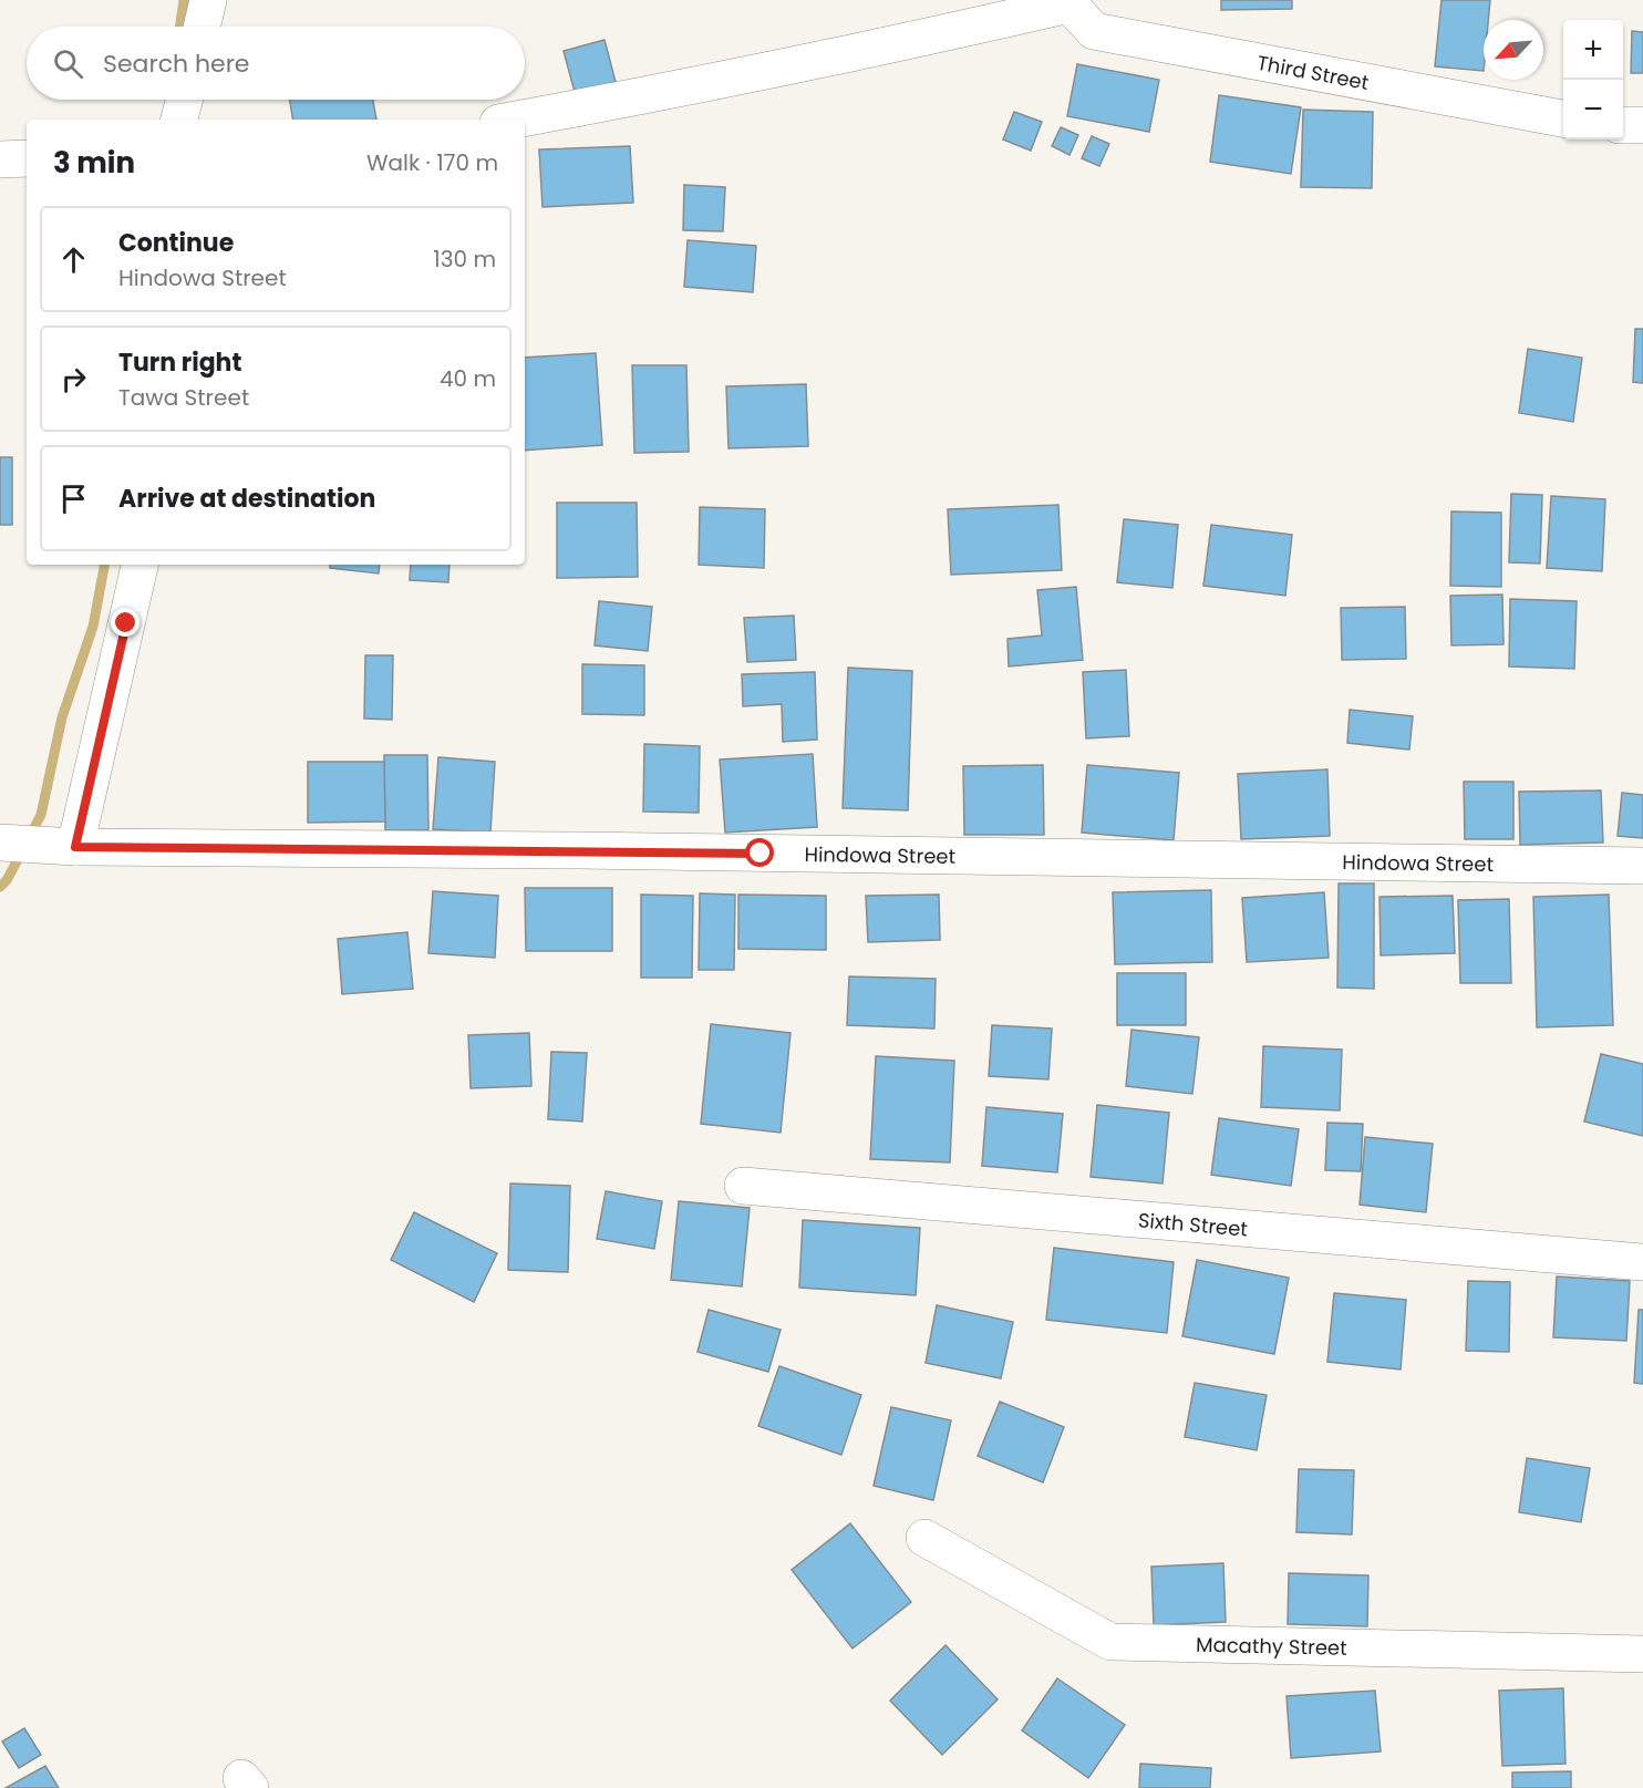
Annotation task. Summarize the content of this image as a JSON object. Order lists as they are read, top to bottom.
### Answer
{
  "streets": {
    "street": [
      "Third Street",
      "Hindowa Street",
      "Sixth Street",
      "Macathy Street"
    ]
  },
  "north": "bottom left",
  "page": {
    "map_buttons": ["+", "−"],
    "search": "Search here",
    "heading": ["3 min", "Walk · 170 m"],
    "list": [
      ["Continue", "Hindowa Street", "130 m"],
      ["Turn right", "Tawa Street", "40 m"],
      "Arrive at destination"
    ]
  }
}
